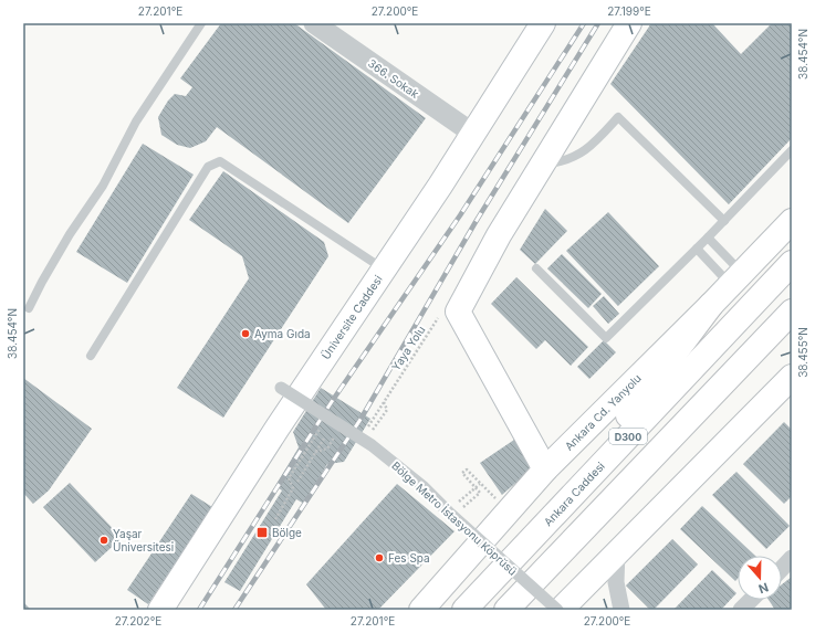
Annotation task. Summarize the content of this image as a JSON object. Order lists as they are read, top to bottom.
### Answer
{
  "streets": {
    "main road": [
      "Üniversite Caddesi",
      "Ankara Cd. Yanyolu",
      "D300",
      "Ankara Caddesi"
    ],
    "street": ["366. Sokak", "Bölge Metro İstasyonu Köprüsü"],
    "path": ["Yaya Yolu"]
  },
  "crossings": [
    ["366. Sokak", "Üniversite Caddesi"]
  ],
  "places": {
    "other": ["Ayma Gıda", "Yaşar Üniversitesi", "Fes Spa"],
    "transit": ["Bölge"]
  },
  "north": "bottom",
  "coordinates": [
    "27.201°E",
    "27.200°E",
    "27.199°E",
    "38.454°N",
    "38.455°N",
    "27.202°E"
  ]
}
